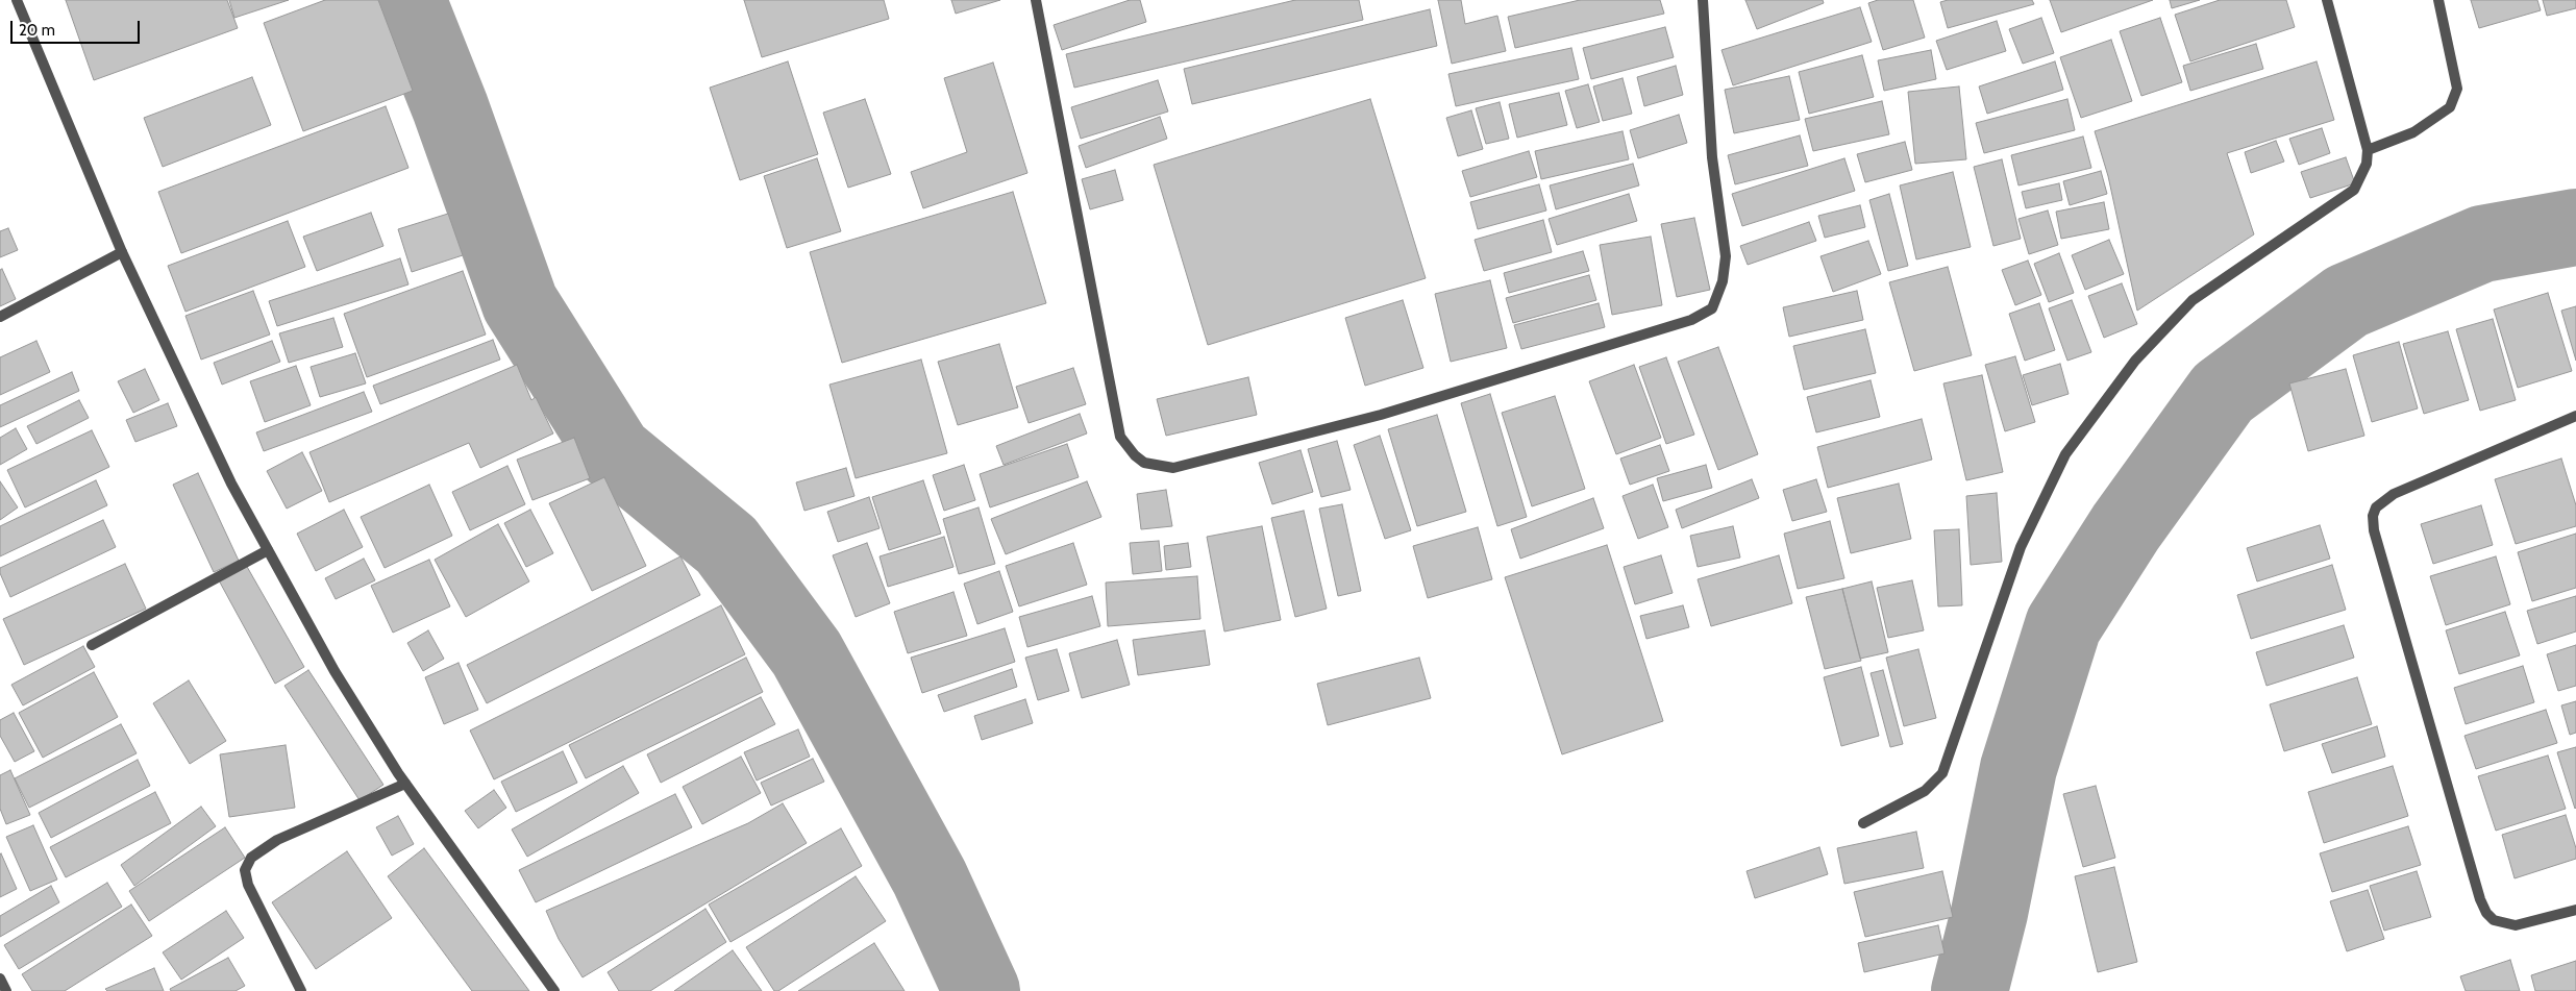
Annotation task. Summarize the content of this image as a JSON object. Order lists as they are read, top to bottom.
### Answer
{
  "scale_bar": "20 m"
}
